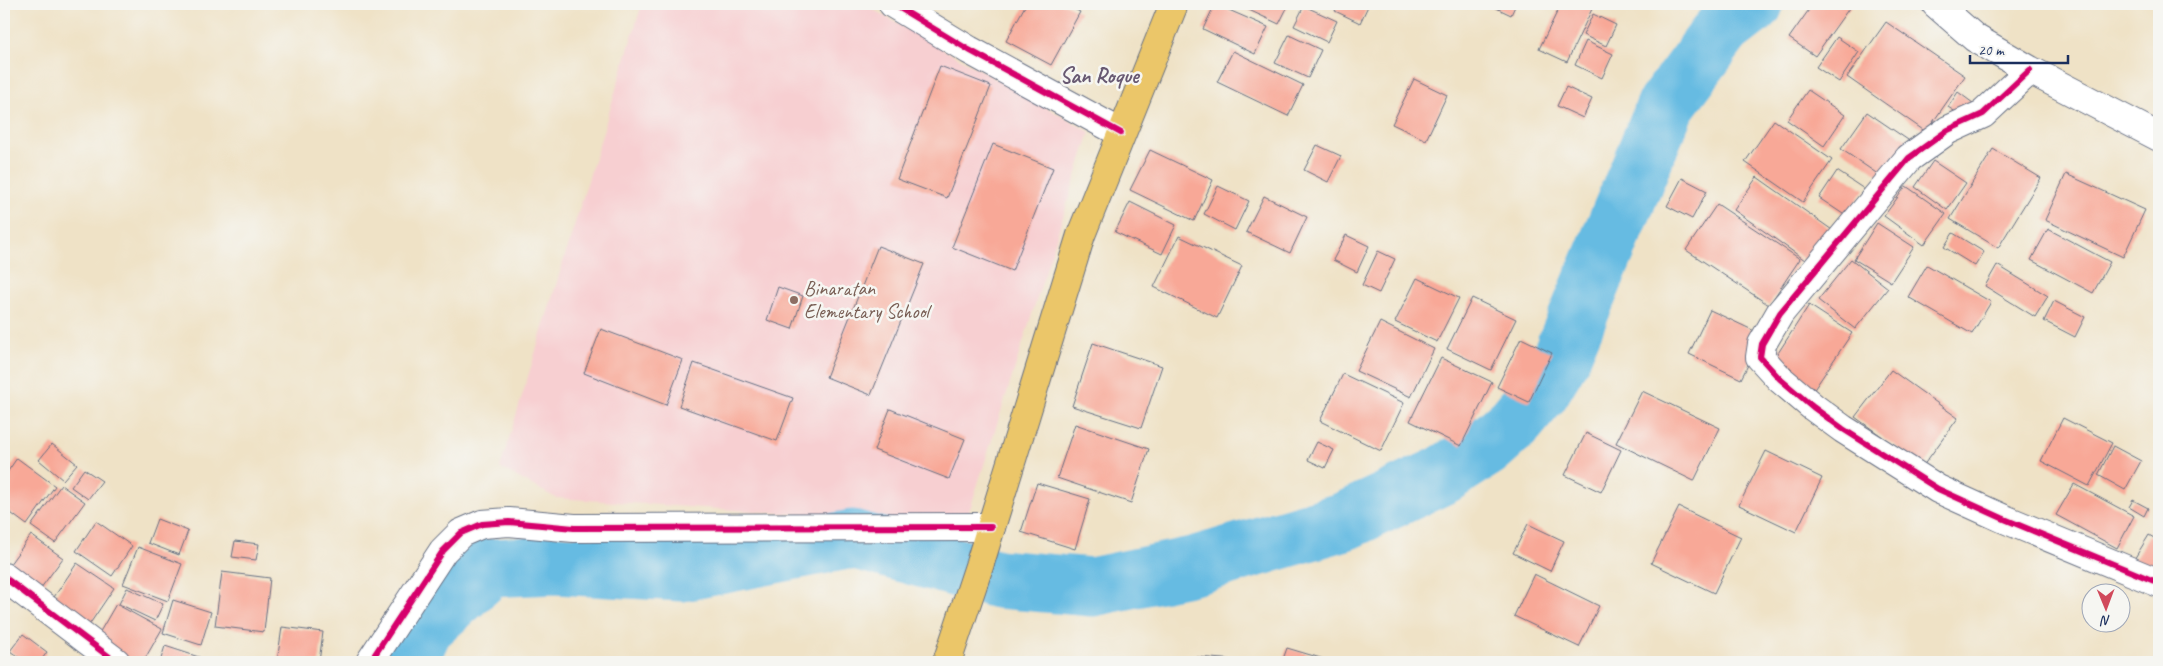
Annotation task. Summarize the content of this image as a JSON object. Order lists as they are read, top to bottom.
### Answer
{
  "districts": ["San Roque"],
  "places": ["Binaratan Elementary School"],
  "scale_bar": "20 m",
  "north": "bottom"
}
